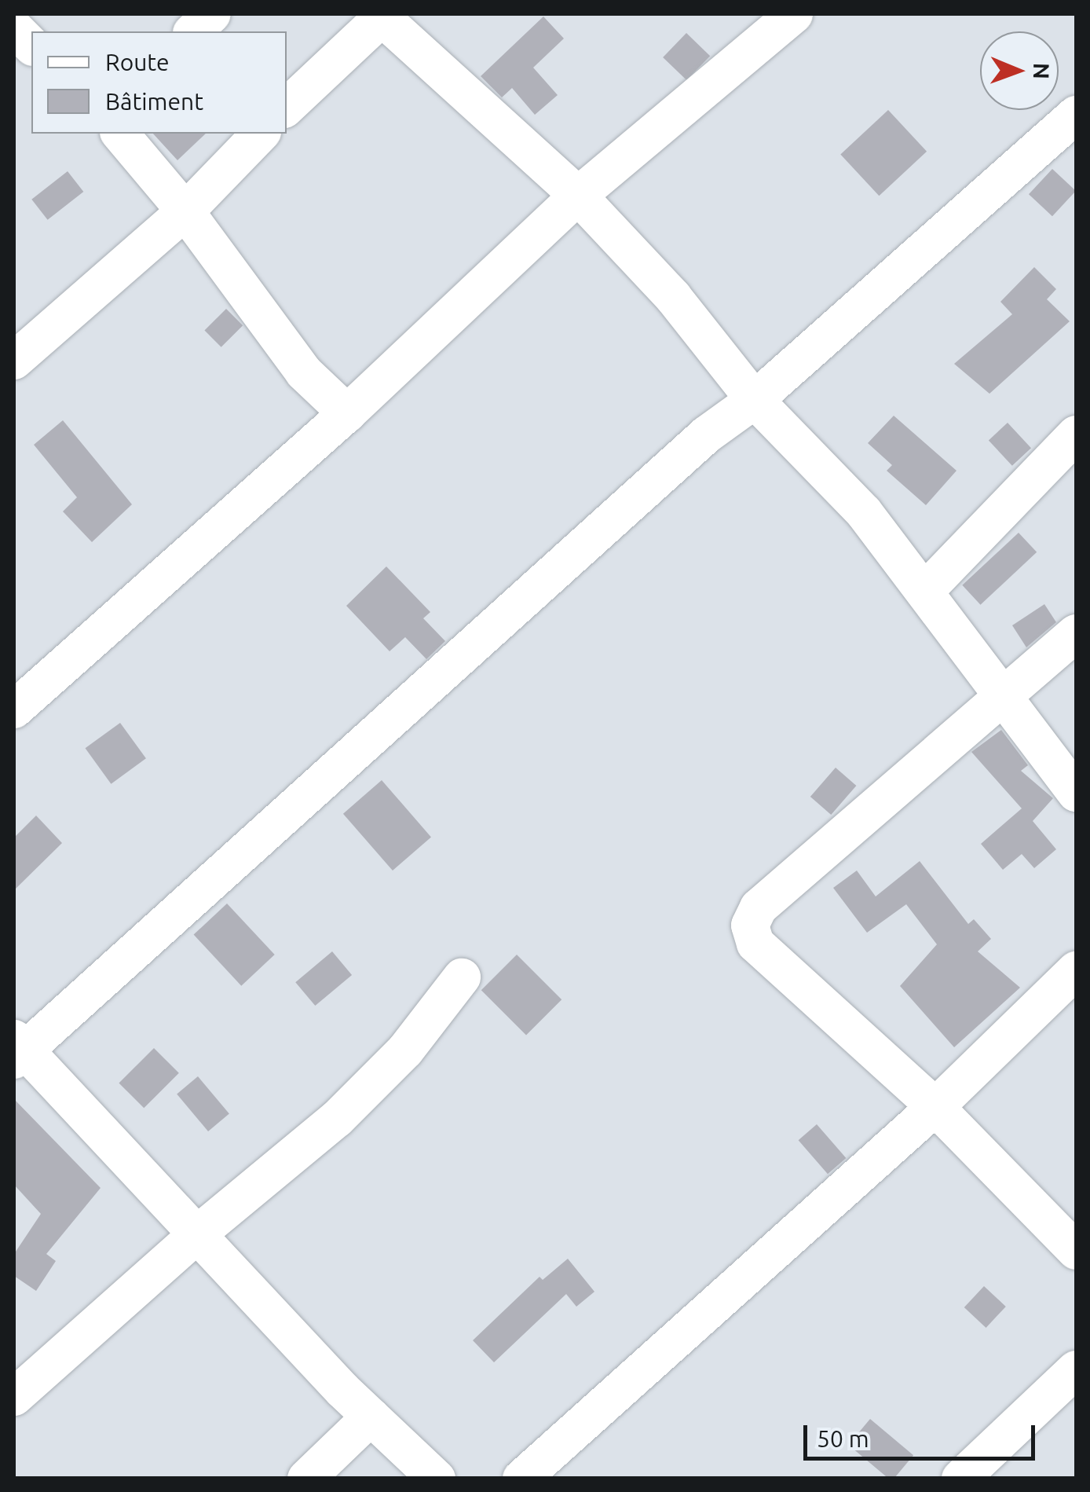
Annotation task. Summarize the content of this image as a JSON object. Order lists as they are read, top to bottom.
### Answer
{
  "legend": ["Route", "Bâtiment"],
  "scale_bar": "50 m",
  "north": "right"
}
